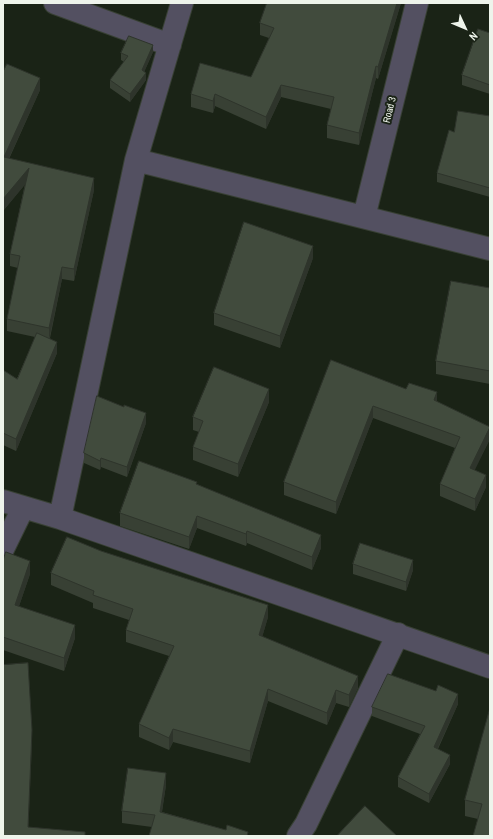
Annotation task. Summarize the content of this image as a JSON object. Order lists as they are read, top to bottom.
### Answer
{
  "streets": {
    "street": ["Road 3"]
  },
  "north": "bottom right"
}
